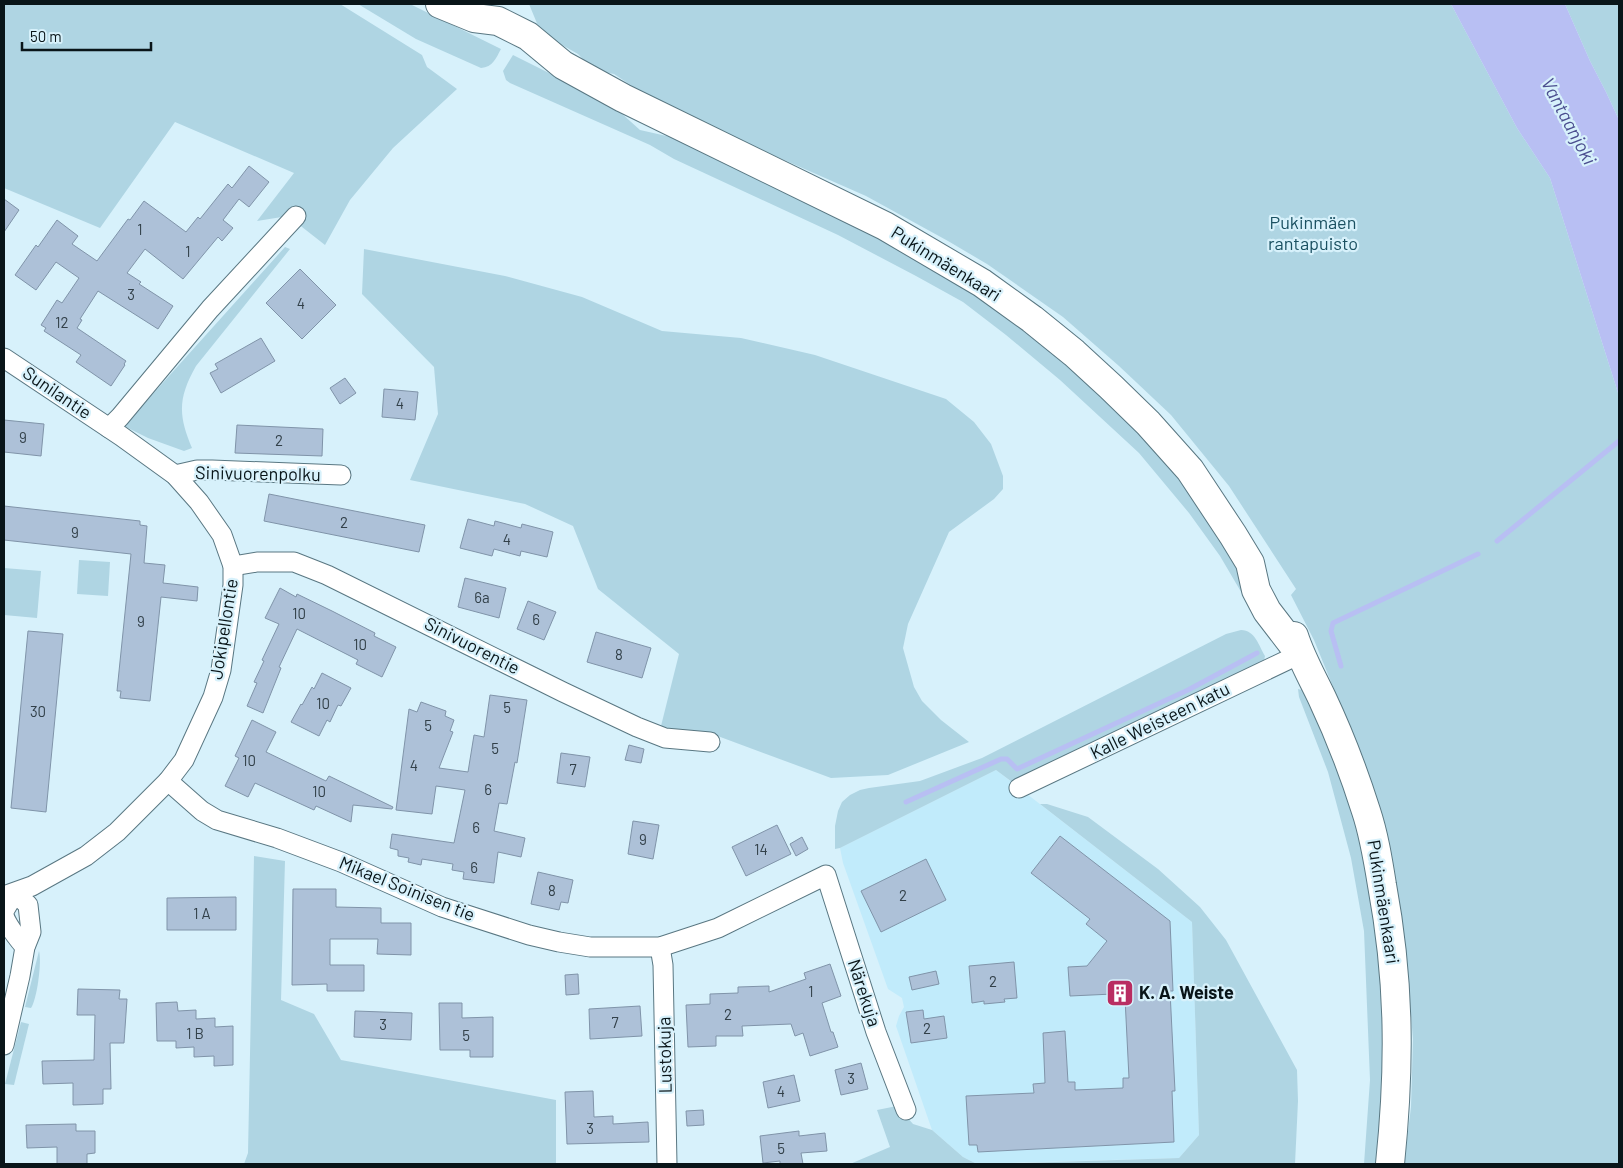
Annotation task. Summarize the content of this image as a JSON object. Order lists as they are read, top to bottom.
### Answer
{
  "streets": {
    "main road": ["Pukinmäenkaari"],
    "street": [
      "Sunilantie",
      "Sinivuorenpolku",
      "Jokipellontie",
      "Sinivuorentie",
      "Kalle Weisteen katu",
      "Mikael Soinisen tie",
      "Närekuja",
      "Lustokuja"
    ]
  },
  "crossings": [
    ["Pukinmäenkaari", "Kalle Weisteen katu"],
    ["Sunilantie", "Jokipellontie"],
    ["Sinivuorenpolku", "Jokipellontie"],
    ["Jokipellontie", "Sinivuorentie"],
    ["Jokipellontie", "Mikael Soinisen tie"],
    ["Mikael Soinisen tie", "Närekuja"],
    ["Mikael Soinisen tie", "Lustokuja"]
  ],
  "water": ["Vantaanjoki"],
  "parks": ["Pukinmäen rantapuisto"],
  "places": {
    "building": ["K. A. Weiste"]
  },
  "house_numbers": [
    "1",
    "1",
    "3",
    "4",
    "12",
    "4",
    "9",
    "2",
    "2",
    "9",
    "4",
    "6a",
    "10",
    "6",
    "9",
    "10",
    "8",
    "10",
    "5",
    "30",
    "5",
    "5",
    "10",
    "4",
    "7",
    "6",
    "10",
    "6",
    "9",
    "14",
    "6",
    "8",
    "2",
    "1 A",
    "2",
    "1",
    "2",
    "7",
    "3",
    "2",
    "1 B",
    "5",
    "3",
    "4",
    "3",
    "5"
  ],
  "scale_bar": "50 m"
}
